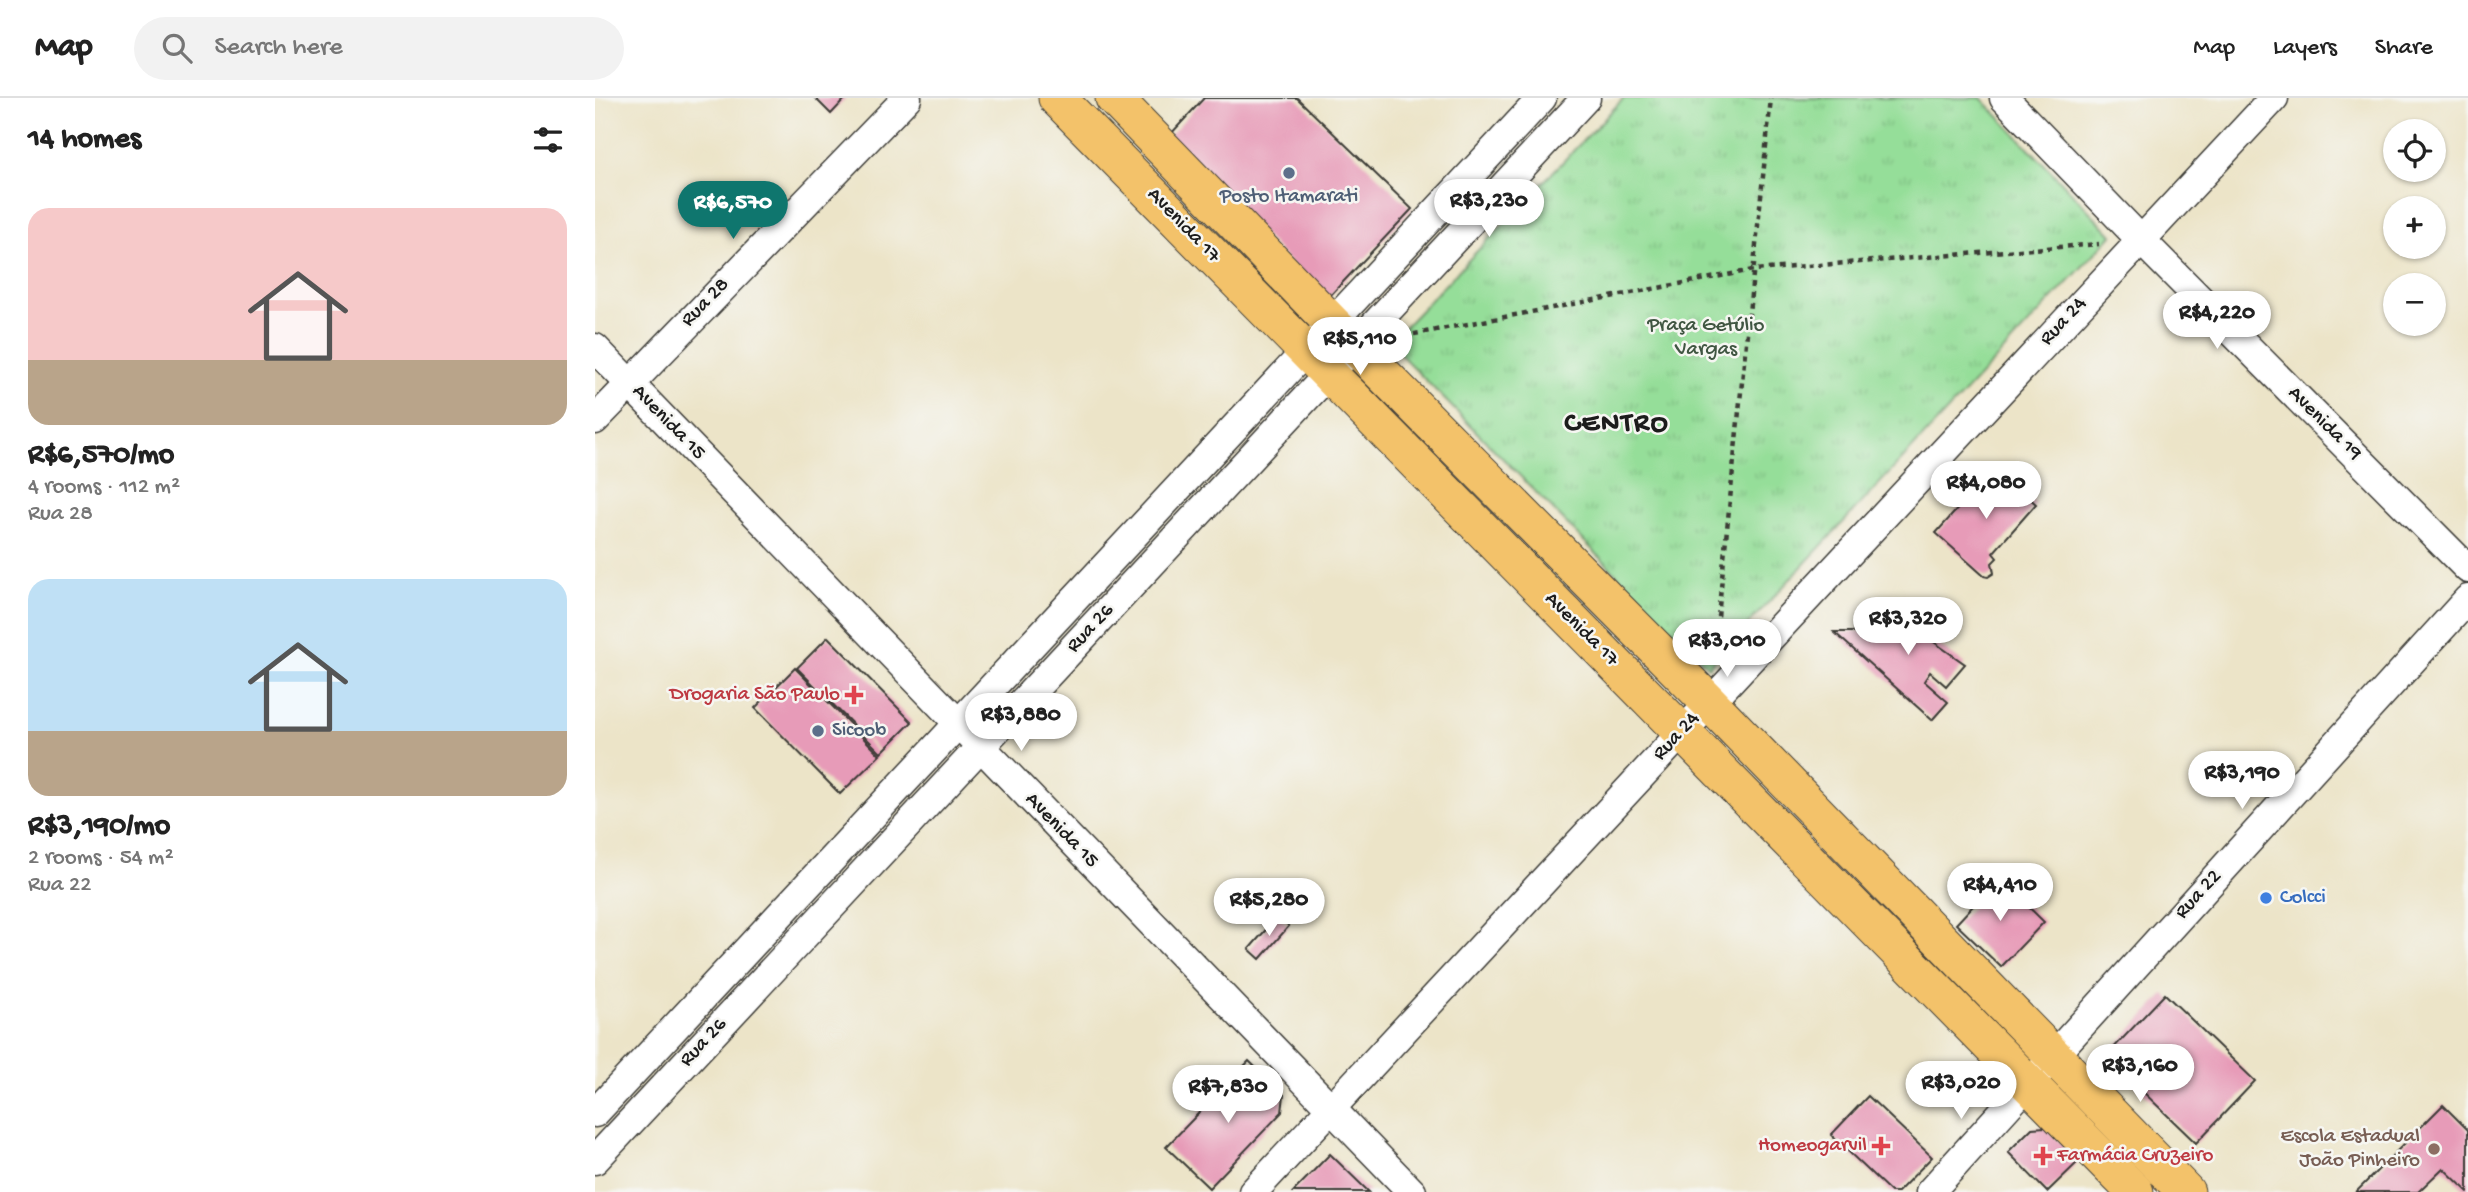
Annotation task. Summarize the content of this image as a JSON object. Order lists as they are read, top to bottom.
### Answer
{
  "streets": {
    "main road": ["Avenida 17"],
    "street": [
      "Rua 28",
      "Rua 24",
      "Avenida 15",
      "Avenida 19",
      "Rua 26",
      "Rua 22"
    ]
  },
  "crossings": [
    ["Avenida 17", "Rua 24"],
    ["Avenida 17", "Rua 26"],
    ["Avenida 17", "Rua 22"],
    ["Rua 28", "Avenida 15"],
    ["Rua 24", "Avenida 15"],
    ["Rua 24", "Avenida 19"],
    ["Avenida 15", "Rua 26"]
  ],
  "districts": ["CENTRO"],
  "parks": ["Praça Getúlio Vargas"],
  "places": {
    "other": [
      "Posto Itamarati",
      "Sicoob",
      "Colcci",
      "Escola Estadual João Pinheiro"
    ],
    "health": ["Drogaria São Paulo", "Homeogarvil", "Farmácia Cruzeiro"]
  },
  "page": {
    "header": "Map",
    "search": "Search here",
    "nav": ["Map", "Layers", "Share"],
    "heading": "14 homes",
    "map_buttons": ["+", "−"],
    "price": [
      "R$3,230",
      "R$6,570",
      "R$4,220",
      "R$5,110",
      "R$4,080",
      "R$3,320",
      "R$3,010",
      "R$3,880",
      "R$3,190",
      "R$4,410",
      "R$5,280",
      "R$3,160",
      "R$3,020",
      "R$7,830"
    ],
    "list": [
      {
        "name": "R$6,570/mo",
        "note": "4 rooms · 112 m² · Rua 28"
      },
      {
        "name": "R$3,190/mo",
        "note": "2 rooms · 54 m² · Rua 22"
      }
    ]
  }
}
